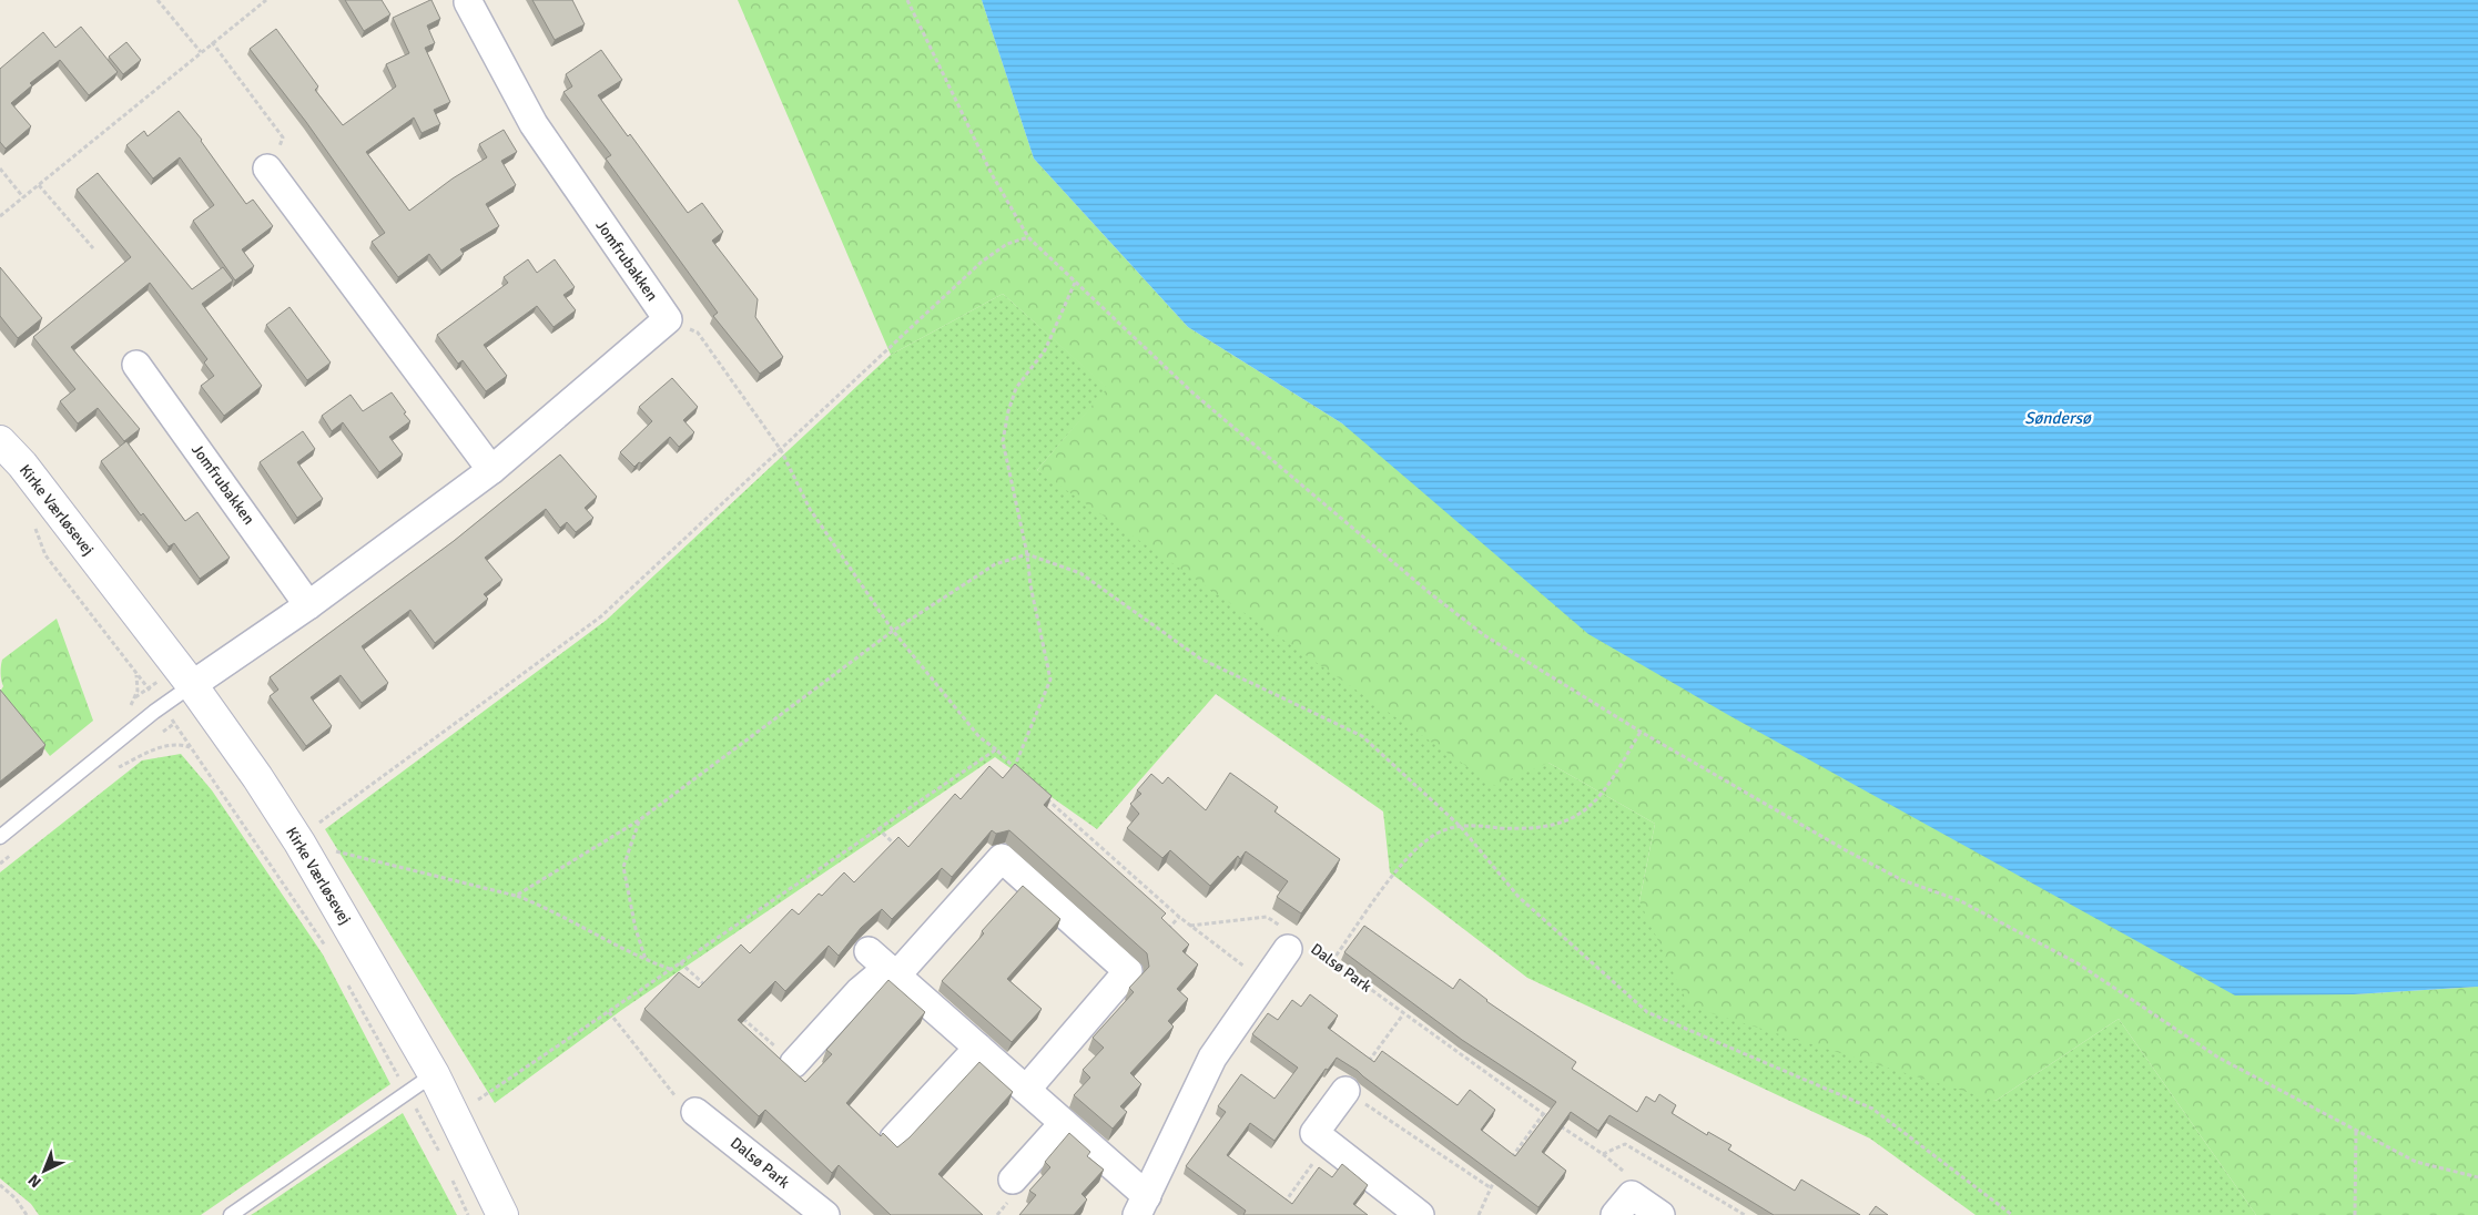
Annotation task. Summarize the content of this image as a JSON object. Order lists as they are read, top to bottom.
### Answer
{
  "streets": {
    "street": ["Jomfrubakken", "Kirke Værløsevej", "Dalsø Park"]
  },
  "water": ["Søndersø"],
  "north": "bottom left"
}
